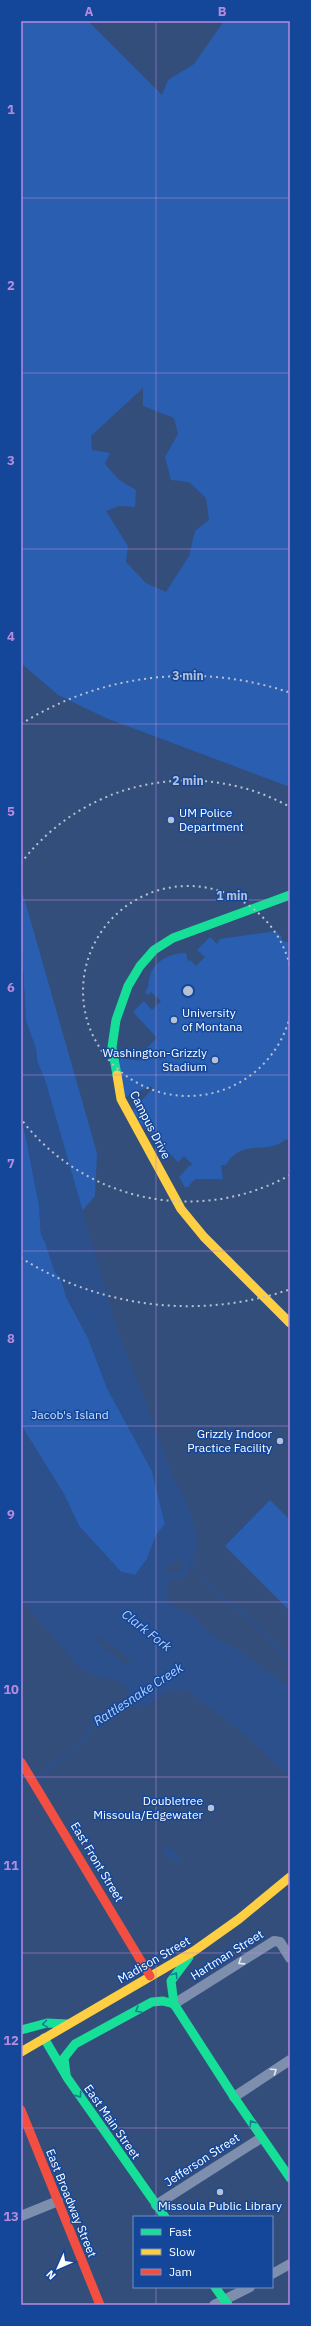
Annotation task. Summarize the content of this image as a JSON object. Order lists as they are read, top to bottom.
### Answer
{
  "streets": {
    "main road": [
      "Campus Drive",
      "East Front Street",
      "Madison Street",
      "East Main Street",
      "East Broadway Street"
    ],
    "street": ["Hartman Street", "Jefferson Street"]
  },
  "crossings": [
    ["East Front Street", "Madison Street"],
    ["Madison Street", "East Main Street"],
    ["East Main Street", "Jefferson Street"]
  ],
  "one_way": ["Hartman Street", "East Main Street"],
  "water": ["Clark Fork", "Rattlesnake Creek"],
  "parks": ["Jacob's Island"],
  "places": [
    "UM Police Department",
    "University of Montana",
    "Washington-Grizzly Stadium",
    "Grizzly Indoor Practice Facility",
    "Doubletree Missoula/Edgewater",
    "Missoula Public Library"
  ],
  "legend": ["Fast", "Slow", "Jam"],
  "north": "bottom left",
  "grid": {
    "columns": ["A", "B"],
    "rows": [
      "1",
      "2",
      "3",
      "4",
      "5",
      "6",
      "7",
      "8",
      "9",
      "10",
      "11",
      "12",
      "13"
    ]
  },
  "rings": ["3 min", "2 min", "1 min"]
}
